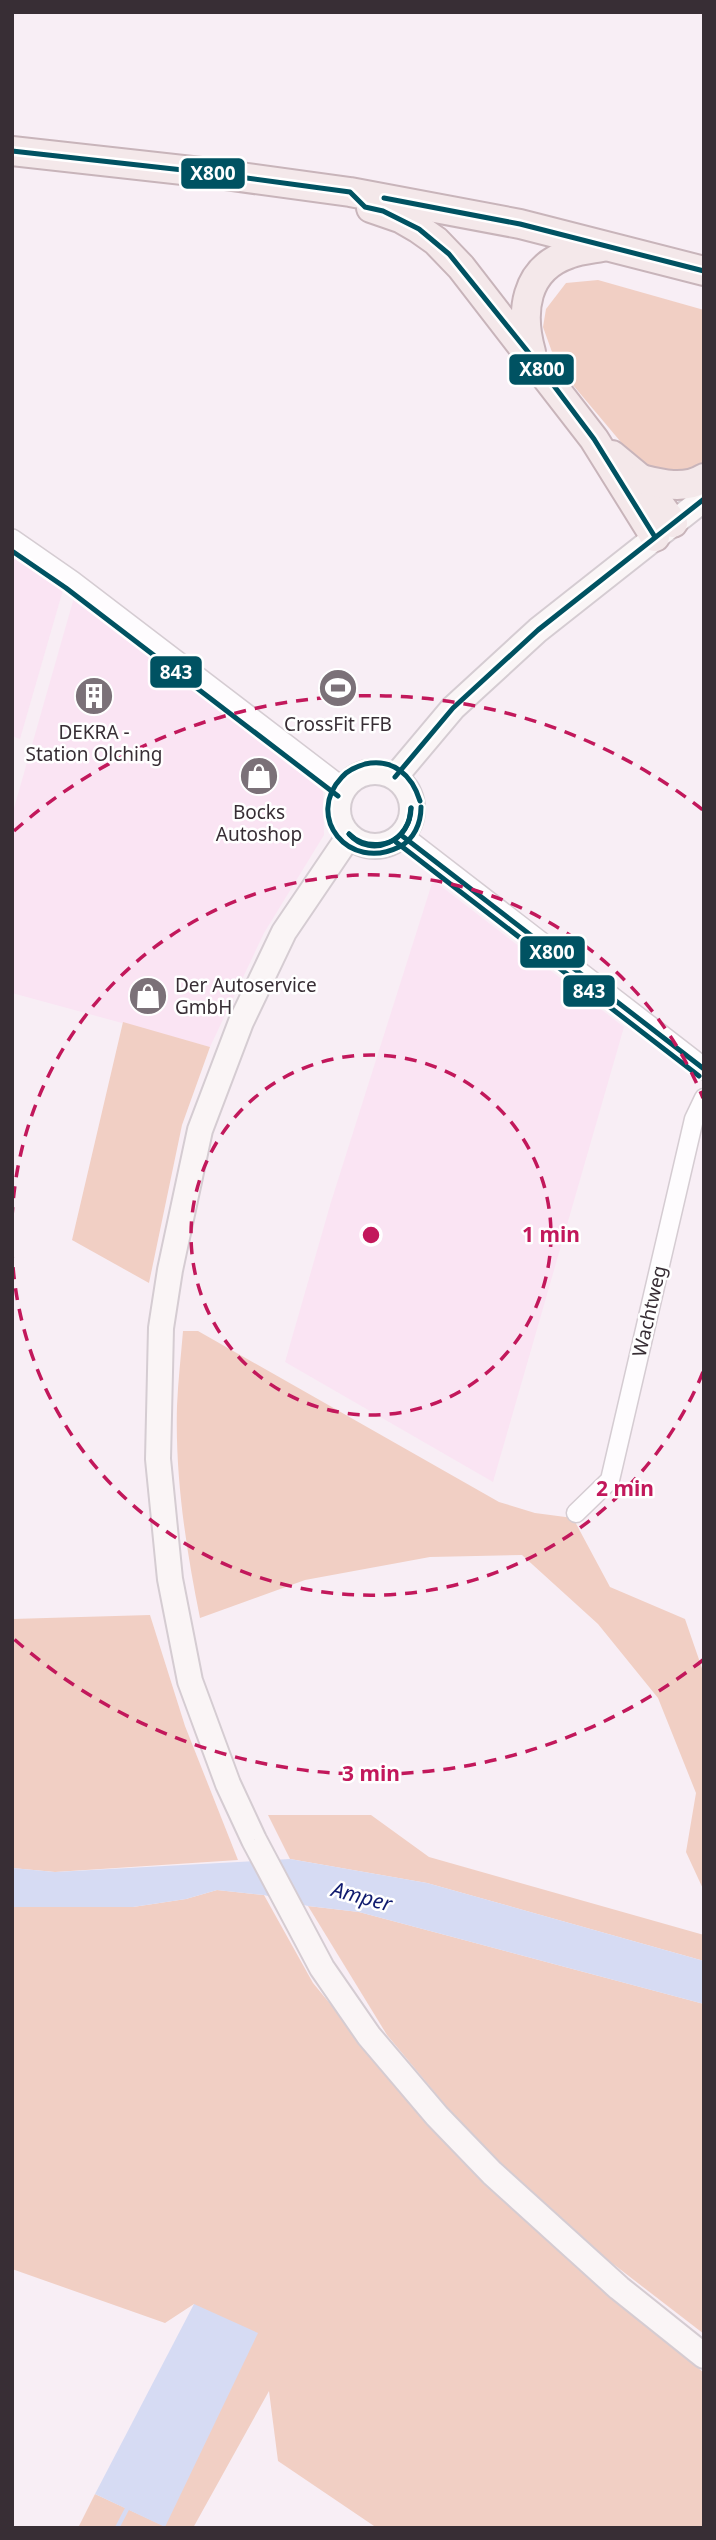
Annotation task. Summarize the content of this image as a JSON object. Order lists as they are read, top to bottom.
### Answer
{
  "streets": {
    "street": ["Wachtweg"]
  },
  "water": ["Amper"],
  "places": {
    "sports": ["CrossFit FFB"],
    "building": ["DEKRA - Station Olching"],
    "shop": ["Bocks Autoshop", "Der Autoservice GmbH"]
  },
  "lines": ["transit line X800", "transit line 843"],
  "rings": ["1 min", "2 min", "3 min"]
}
